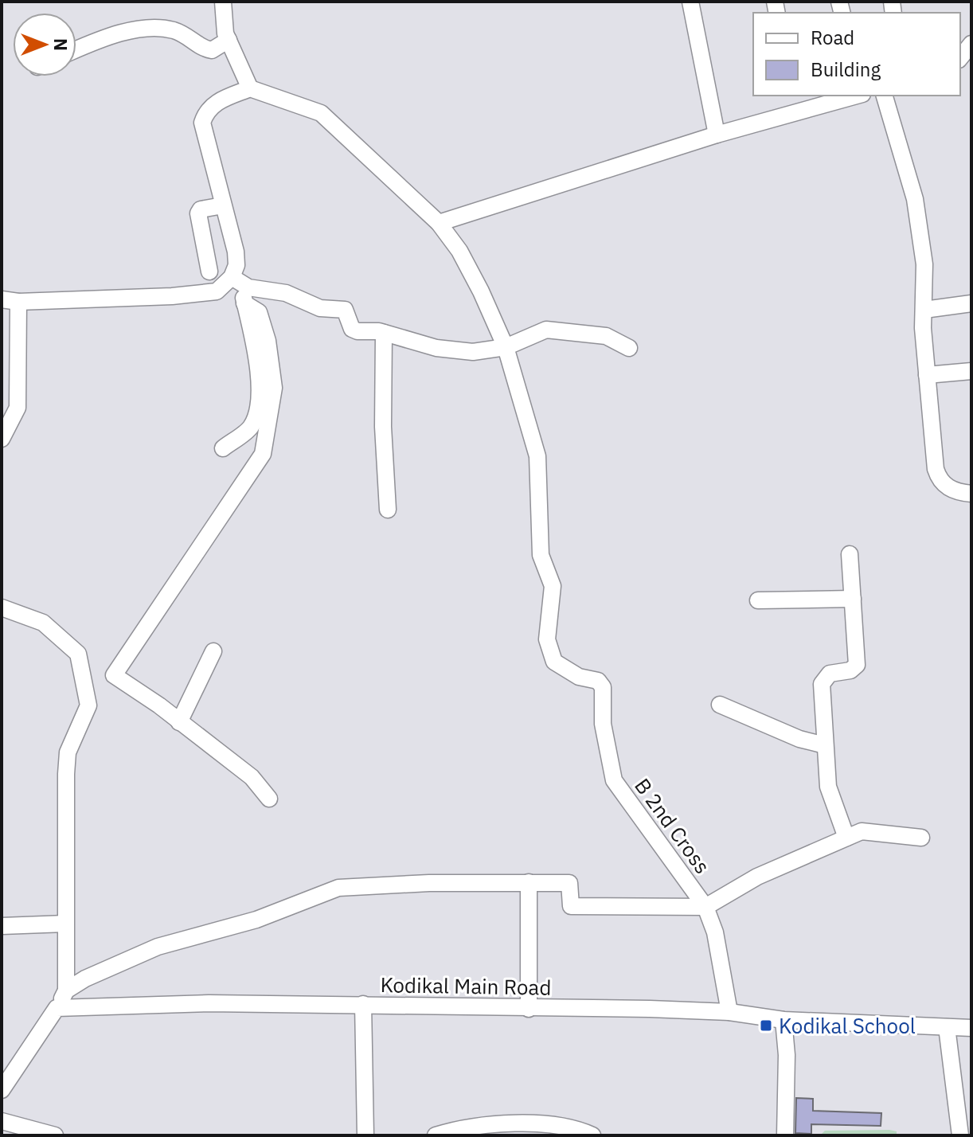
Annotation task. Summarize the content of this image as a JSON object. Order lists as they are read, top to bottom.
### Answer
{
  "streets": {
    "street": ["B 2nd Cross", "Kodikal Main Road"]
  },
  "crossings": [
    ["B 2nd Cross", "Kodikal Main Road"]
  ],
  "places": {
    "transit": ["Kodikal School"]
  },
  "legend": ["Road", "Building"],
  "north": "right"
}
